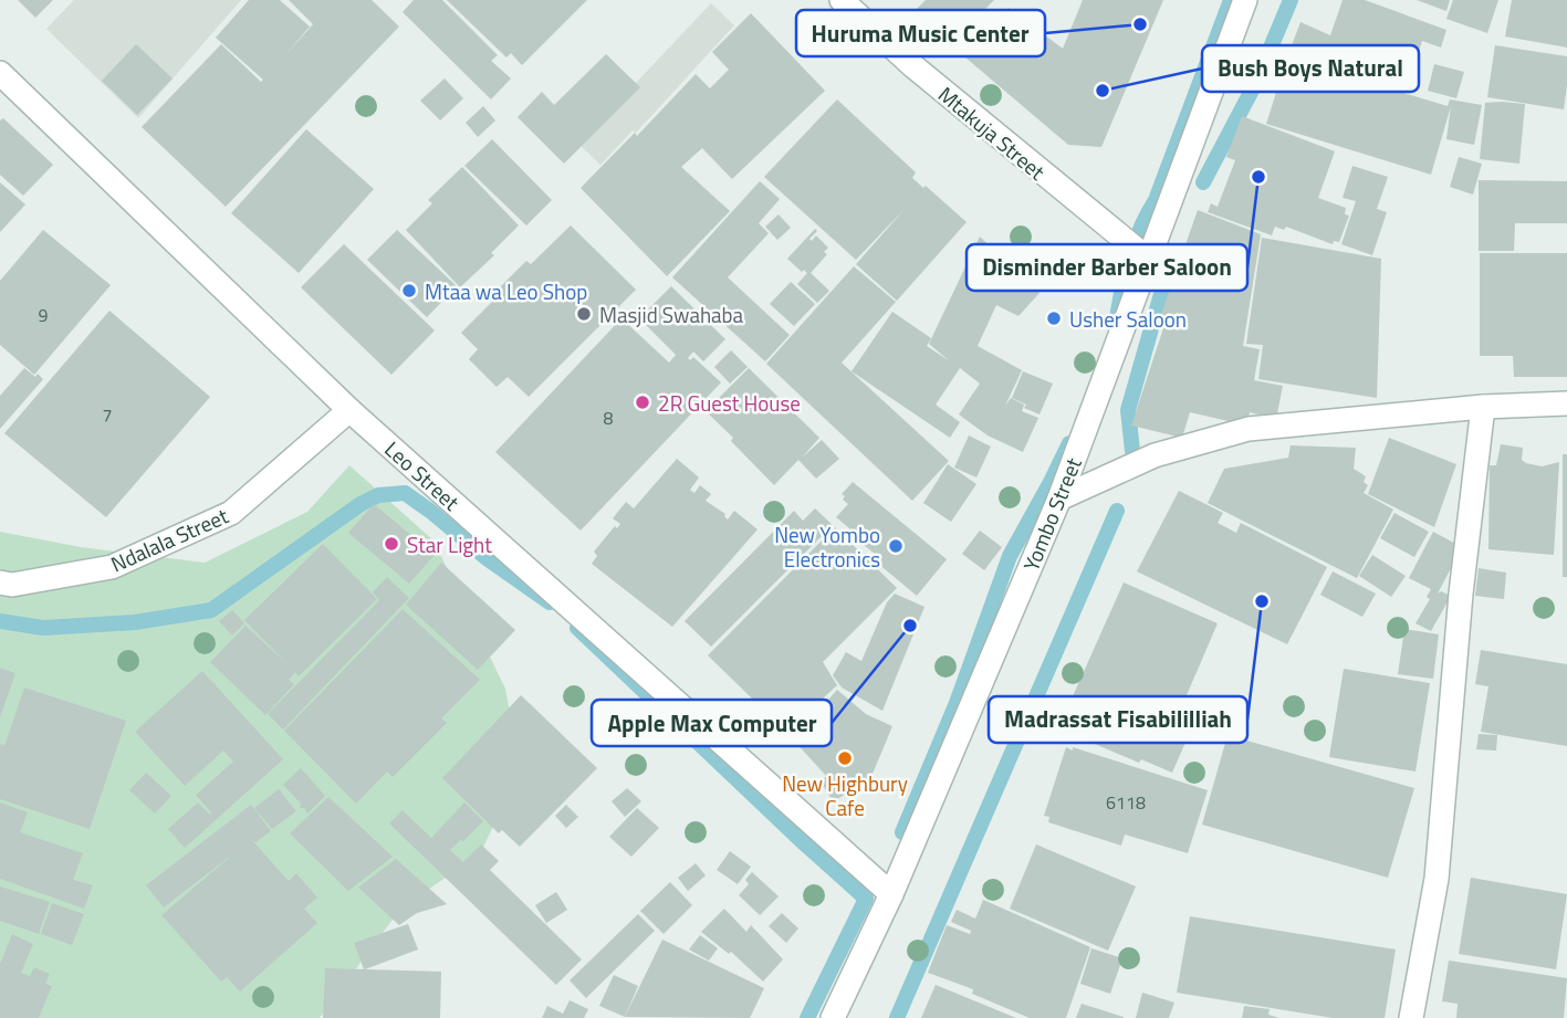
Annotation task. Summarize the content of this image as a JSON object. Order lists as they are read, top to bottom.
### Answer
{
  "streets": {
    "street": [
      "Mtakuja Street",
      "Leo Street",
      "Yombo Street",
      "Ndalala Street"
    ]
  },
  "crossings": [
    ["Mtakuja Street", "Yombo Street"],
    ["Leo Street", "Yombo Street"],
    ["Leo Street", "Ndalala Street"]
  ],
  "places": [
    "Huruma Music Center",
    "Bush Boys Natural",
    "Disminder Barber Saloon",
    "Mtaa wa Leo Shop",
    "Masjid Swahaba",
    "Usher Saloon",
    "2R Guest House",
    "Star Light",
    "New Yombo Electronics",
    "Madrassat Fisabililliah",
    "Apple Max Computer",
    "New Highbury Cafe"
  ],
  "house_numbers": [
    "9",
    "7",
    "8",
    "6118"
  ]
}
